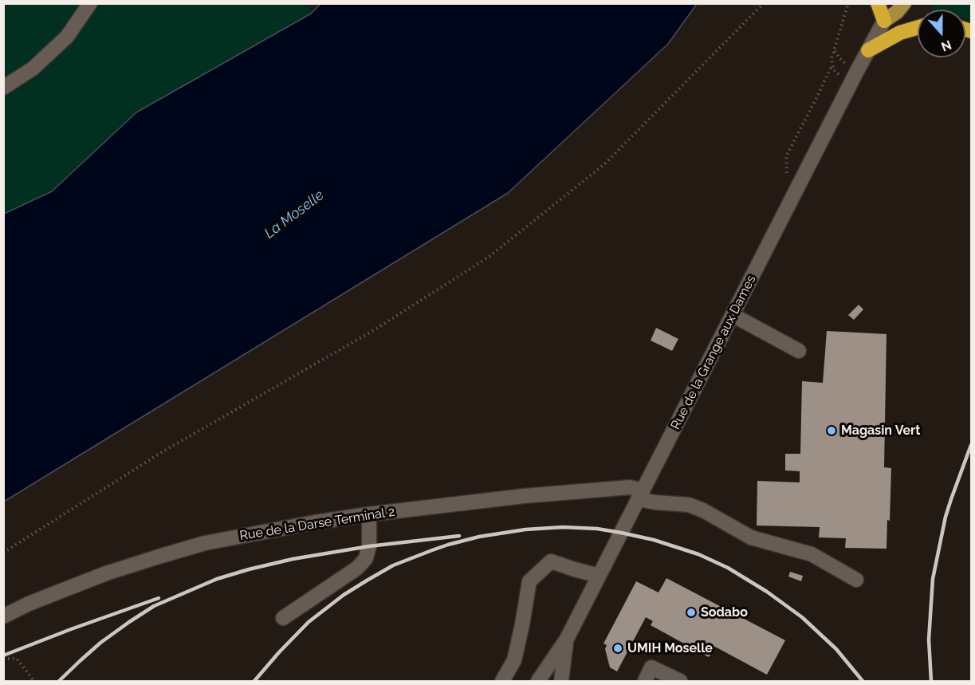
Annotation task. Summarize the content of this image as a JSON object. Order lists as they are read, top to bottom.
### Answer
{
  "streets": {
    "street": ["Rue de la Grange aux Dames", "Rue de la Darse Terminal 2"]
  },
  "crossings": [
    ["Rue de la Grange aux Dames", "Rue de la Darse Terminal 2"]
  ],
  "water": ["La Moselle"],
  "places": ["Magasin Vert", "Sodabo", "UMIH Moselle"],
  "north": "bottom"
}
